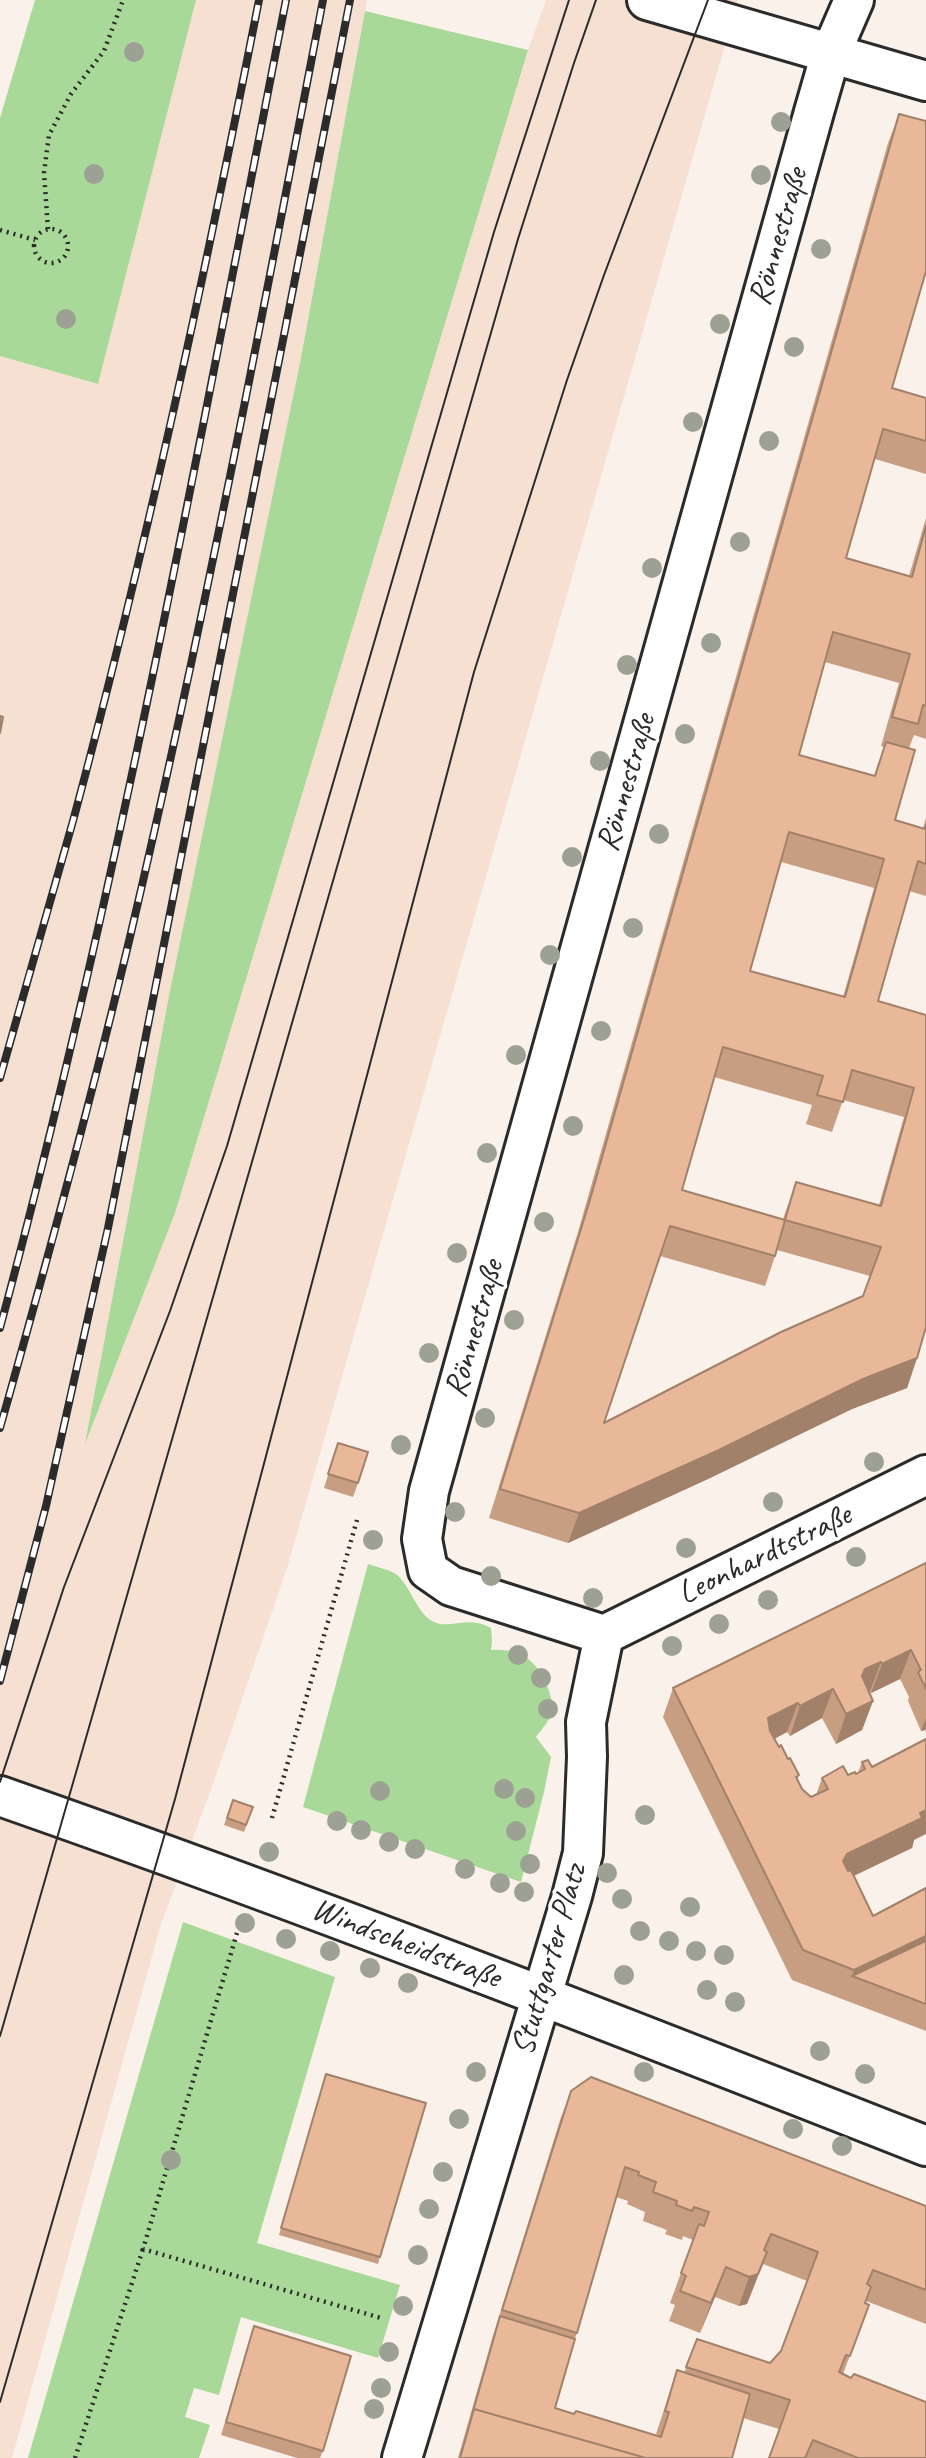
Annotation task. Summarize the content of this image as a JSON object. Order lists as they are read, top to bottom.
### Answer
{
  "streets": {
    "street": [
      "Rönnestraße",
      "Leonhardtstraße",
      "Windscheidstraße",
      "Stuttgarter Platz"
    ]
  },
  "crossings": [
    ["Rönnestraße", "Leonhardtstraße"],
    ["Rönnestraße", "Stuttgarter Platz"],
    ["Leonhardtstraße", "Stuttgarter Platz"],
    ["Windscheidstraße", "Stuttgarter Platz"]
  ]
}
